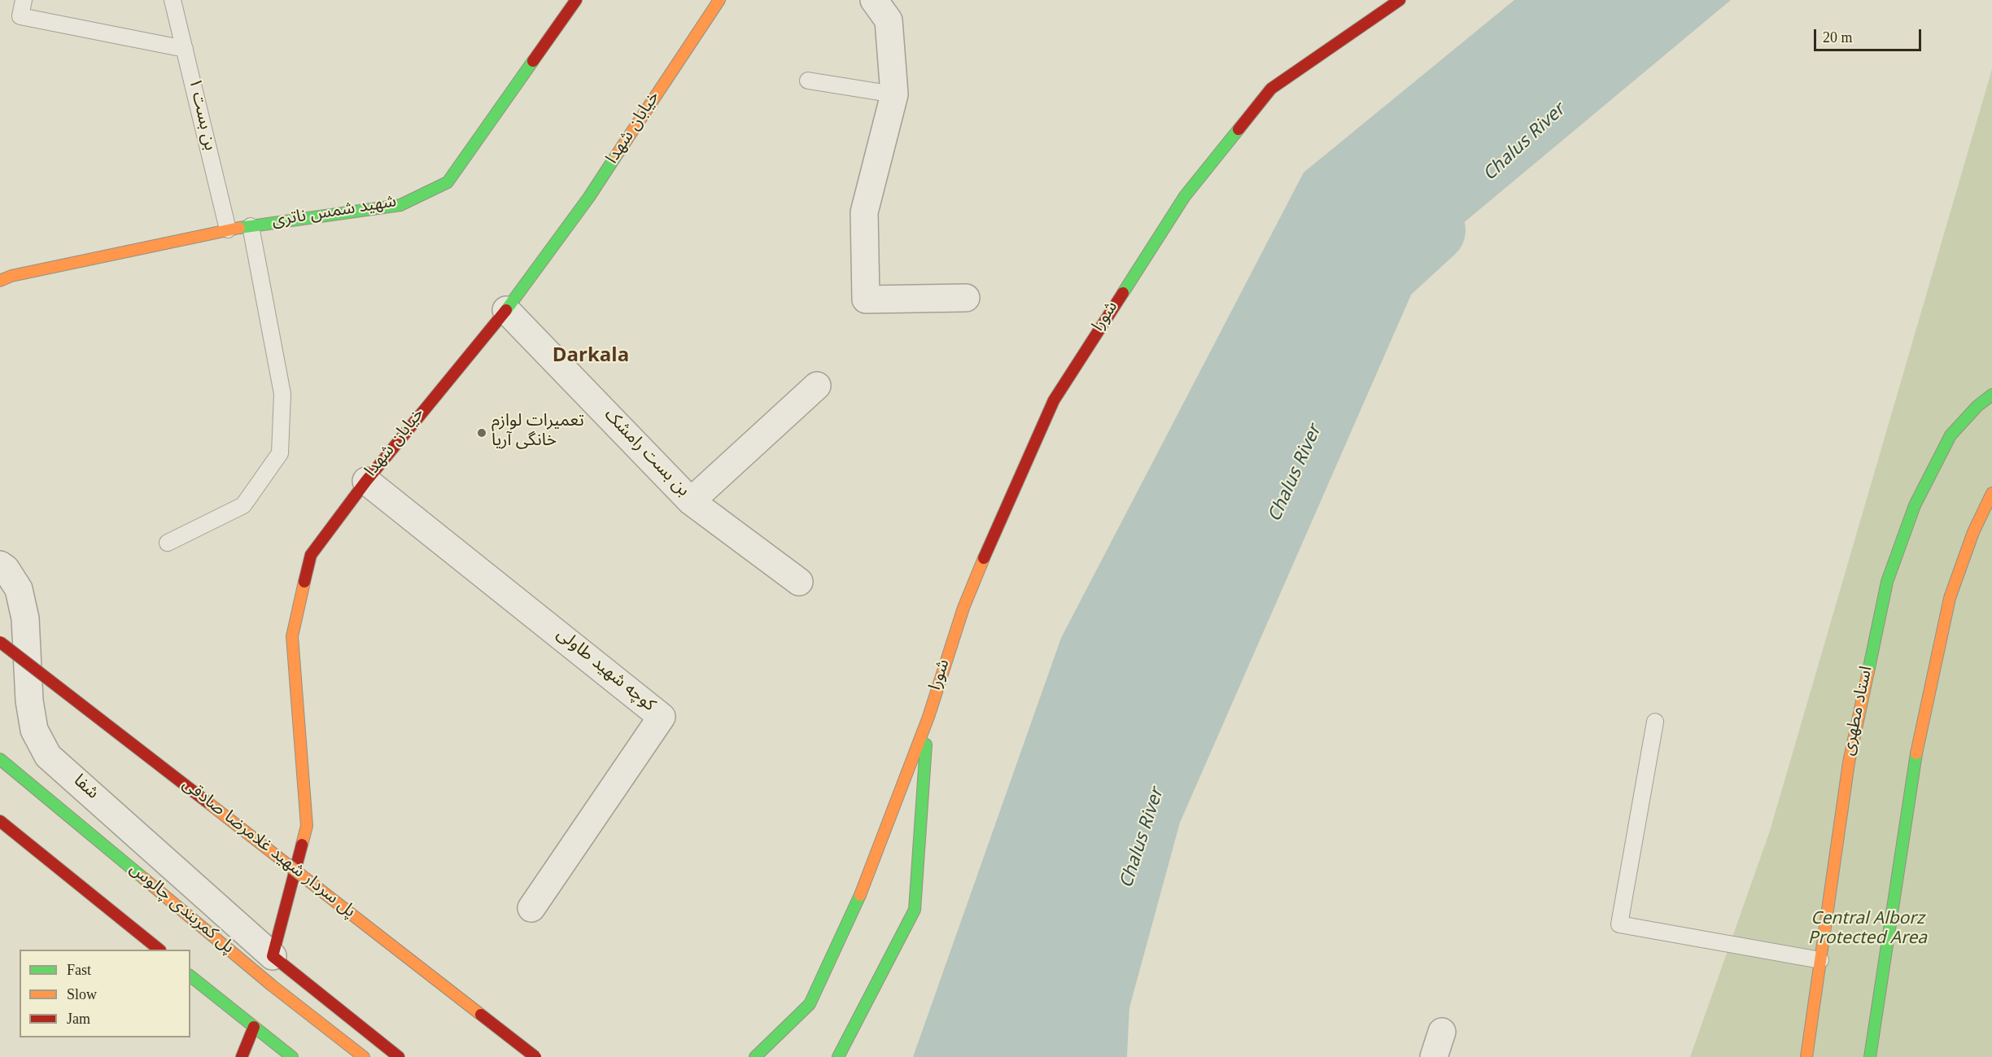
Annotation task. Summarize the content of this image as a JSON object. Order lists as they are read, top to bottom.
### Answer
{
  "streets": {
    "main road": [
      "خیابان شهدا",
      "شهید شمس ناتری",
      "شورا",
      "استاد مطهری",
      "پل سردار شهید غلامرضا صادقی",
      "پل کمربندی چالوس"
    ],
    "street": ["بن بست رامشک", "کوچه شهید طاولی", "شفا"],
    "lane": ["بن بست ۱"]
  },
  "crossings": [
    ["بن بست ۱", "شهید شمس ناتری"],
    ["خیابان شهدا", "بن بست رامشک"],
    ["خیابان شهدا", "کوچه شهید طاولی"],
    ["خیابان شهدا", "شفا"]
  ],
  "districts": ["Darkala"],
  "water": ["Chalus River"],
  "parks": ["Central Alborz Protected Area"],
  "places": ["تعمیرات لوازم خانگی آریا"],
  "legend": ["Fast", "Slow", "Jam"],
  "scale_bar": "20 m"
}
